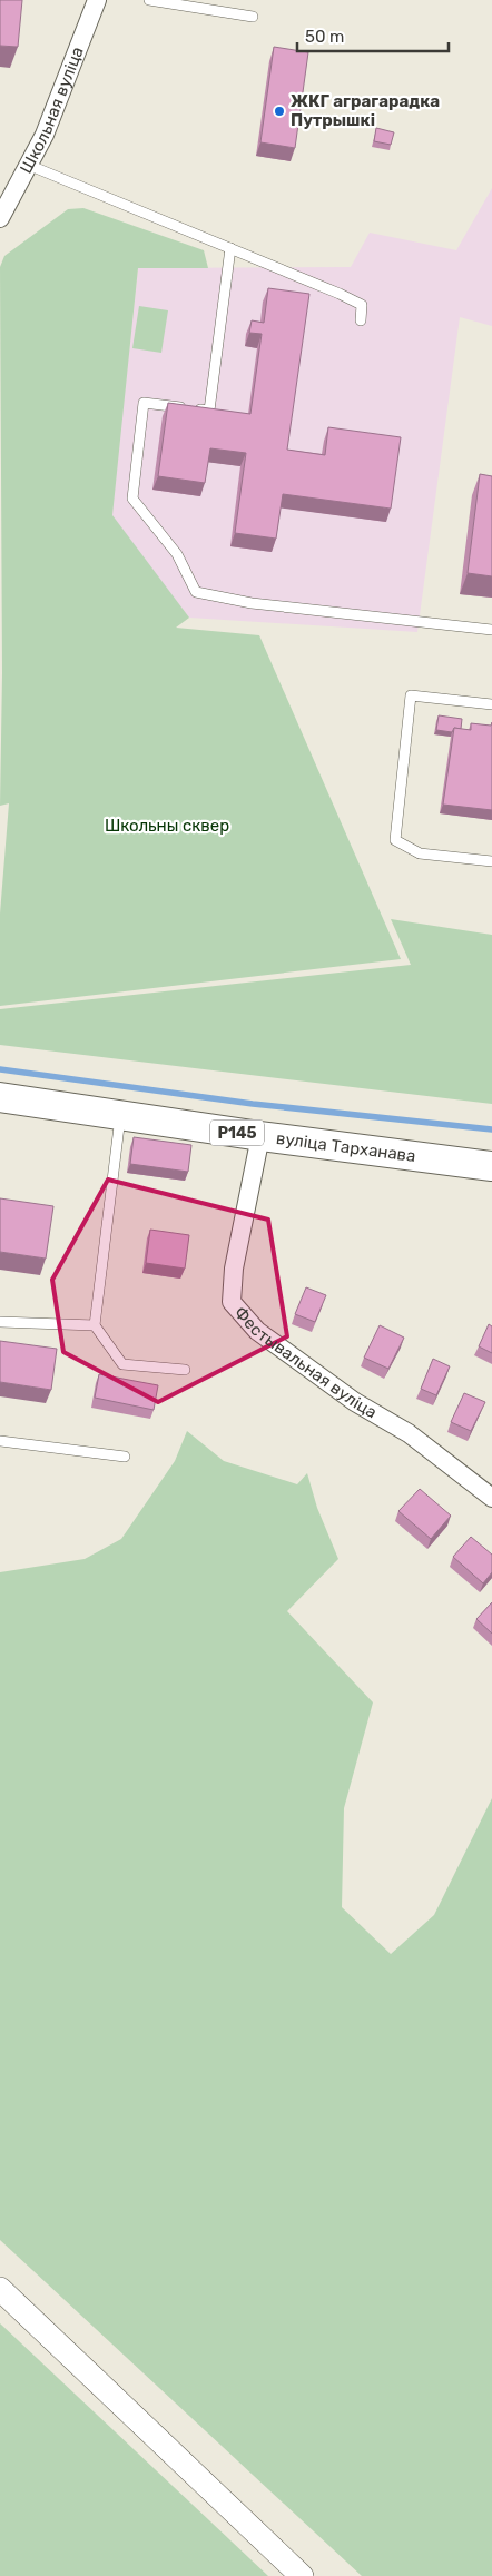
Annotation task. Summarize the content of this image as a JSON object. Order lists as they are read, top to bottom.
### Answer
{
  "streets": {
    "main road": ["Р145", "вуліца Тарханава"],
    "street": ["Школьная вуліца", "Фестывальная вуліца"]
  },
  "crossings": [
    ["вуліца Тарханава", "Фестывальная вуліца"]
  ],
  "parks": ["Школьны сквер"],
  "places": ["ЖКГ аграгарадка Путрышкі"],
  "scale_bar": "50 m"
}
